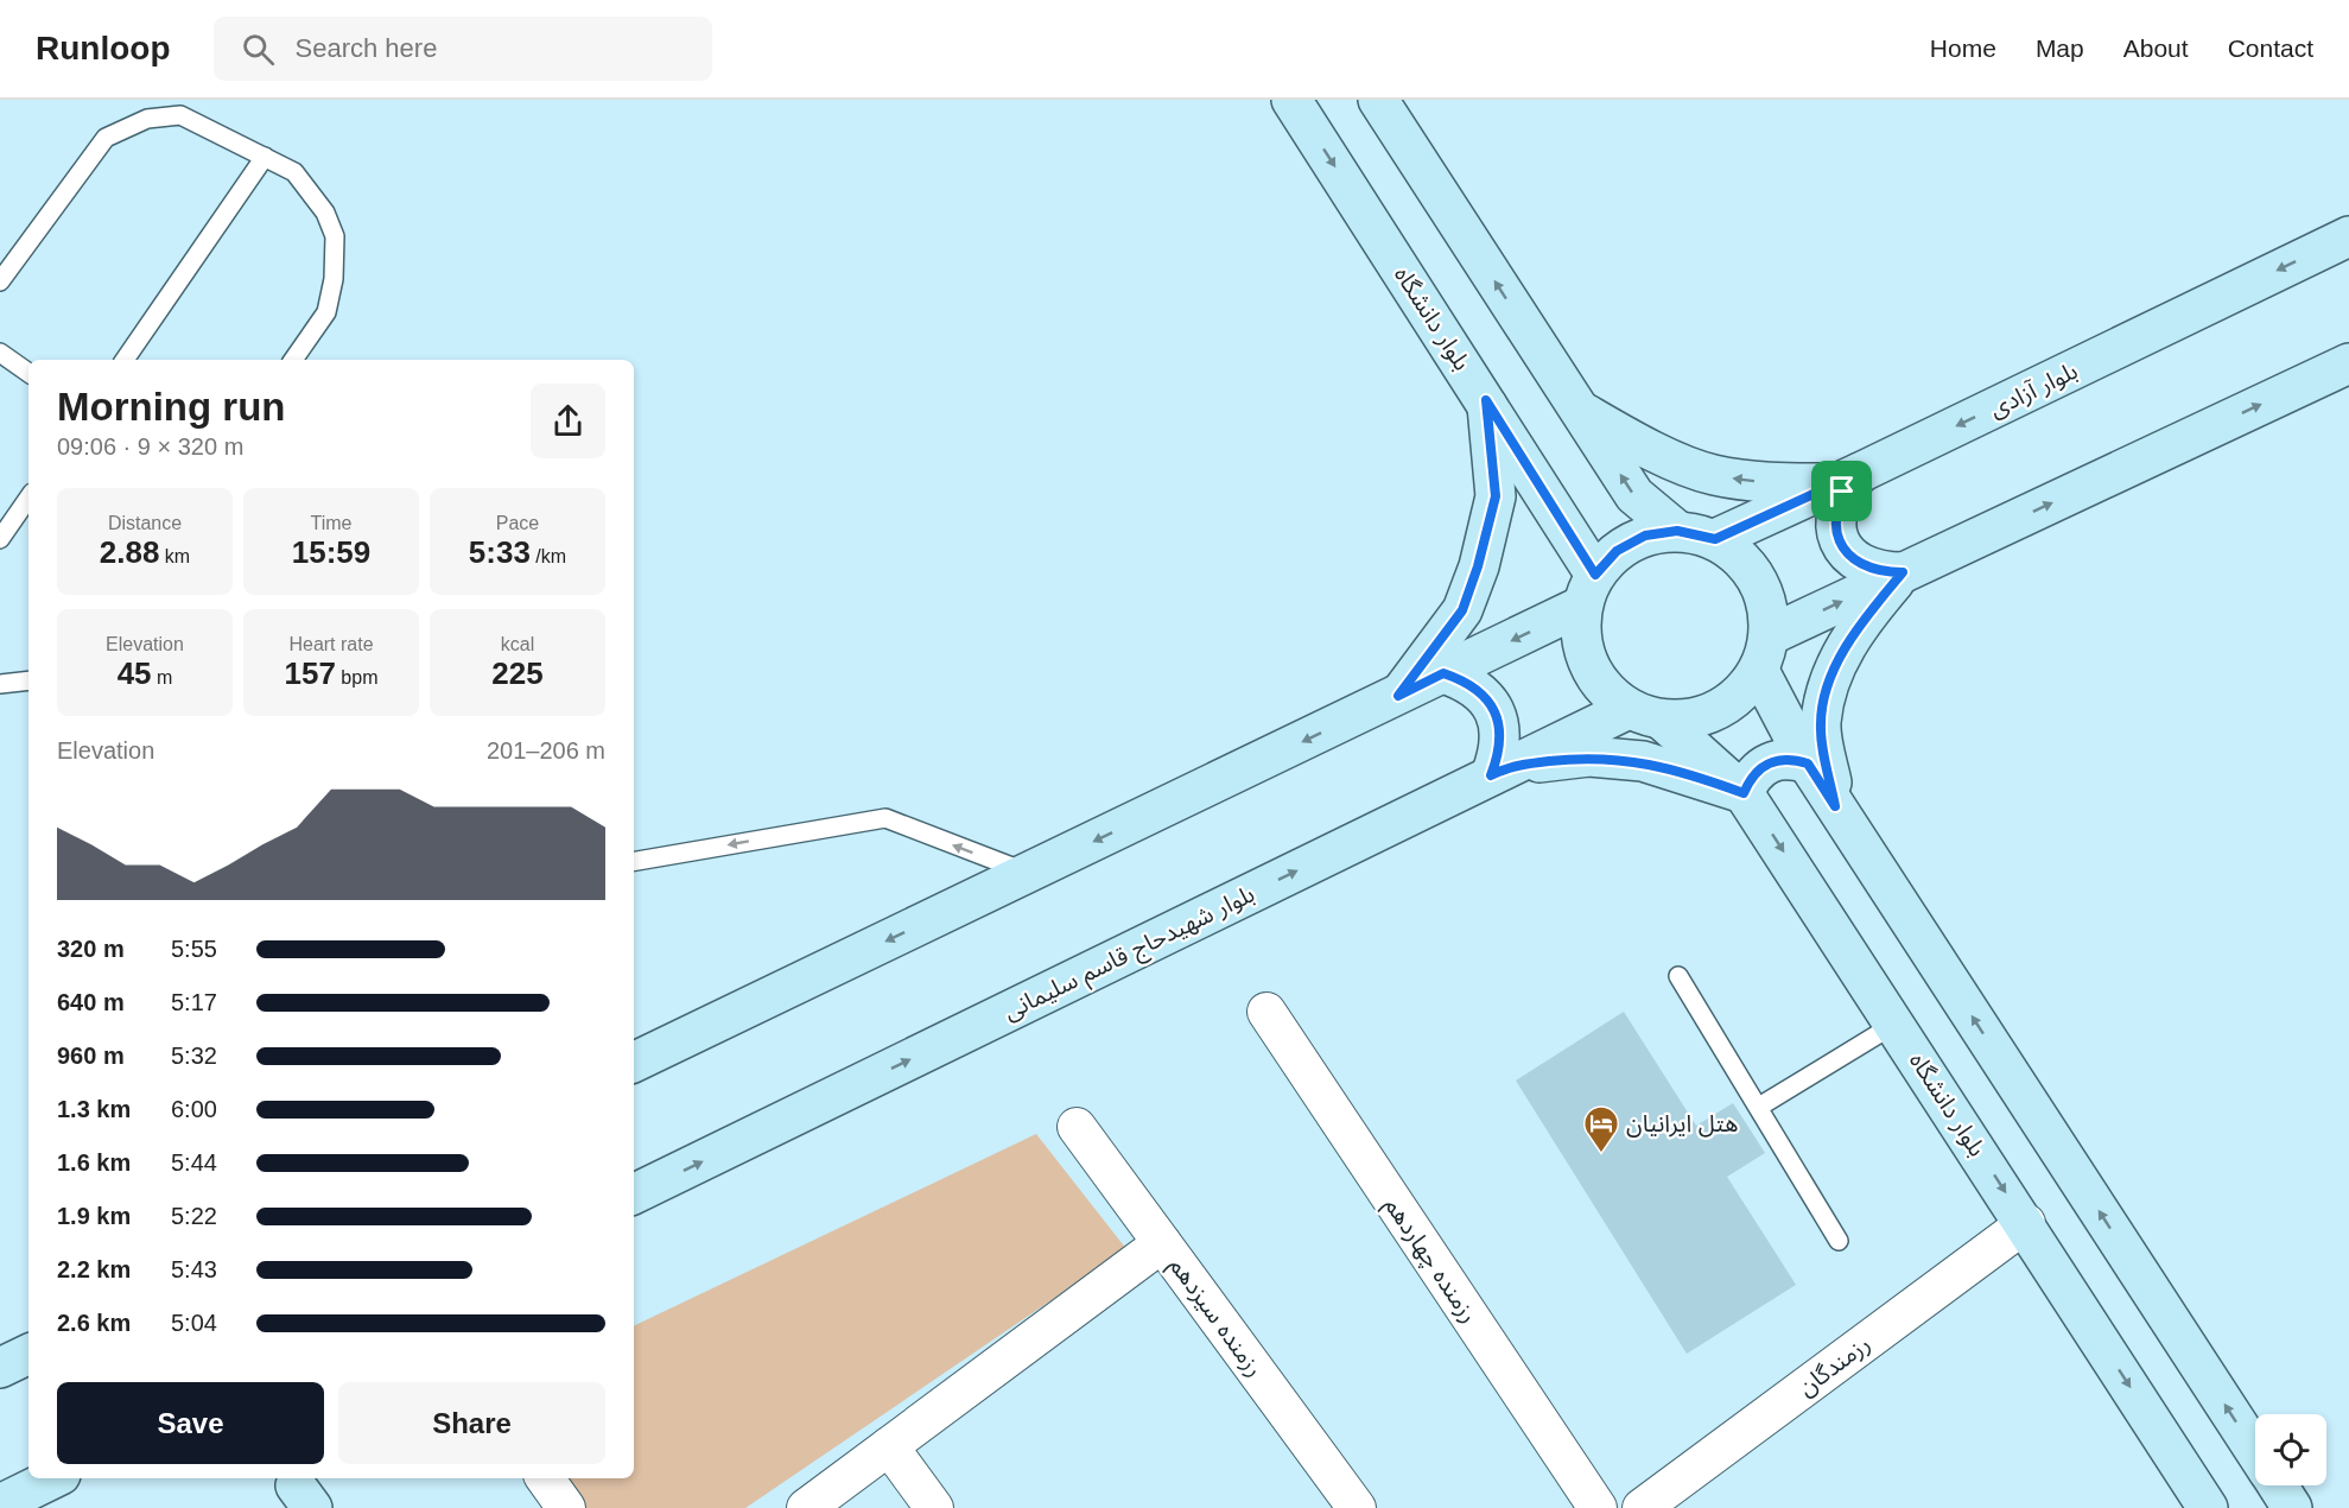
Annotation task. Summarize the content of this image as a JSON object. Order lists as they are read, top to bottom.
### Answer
{
  "streets": {
    "main road": ["بلوار دانشگاه", "بلوار آزادی", "بلوار شهیدحاج قاسم سلیمانی"],
    "street": ["رزمنده چهاردهم", "رزمنده سیزدهم", "رزمندگان"]
  },
  "crossings": [
    ["بلوار دانشگاه", "بلوار آزادی"],
    ["بلوار دانشگاه", "بلوار شهیدحاج قاسم سلیمانی"],
    ["بلوار دانشگاه", "رزمندگان"],
    ["بلوار آزادی", "بلوار شهیدحاج قاسم سلیمانی"]
  ],
  "places": {
    "hotel": ["هتل ایرانیان"]
  },
  "page": {
    "header": "Runloop",
    "search": "Search here",
    "nav": [
      "Home",
      "Map",
      "About",
      "Contact"
    ],
    "heading": ["Morning run", "09:06 · 9 × 320 m"],
    "stats": [
      ["Distance", "2.88 km"],
      ["Time", "15:59"],
      ["Pace", "5:33 /km"],
      ["Elevation", "45 m"],
      ["Heart rate", "157 bpm"],
      ["kcal", "225"]
    ],
    "chart": ["Elevation", "201–206 m"],
    "list": [
      {
        "name": "320 m",
        "note": "5:55"
      },
      {
        "name": "640 m",
        "note": "5:17"
      },
      {
        "name": "960 m",
        "note": "5:32"
      },
      {
        "name": "1.3 km",
        "note": "6:00"
      },
      {
        "name": "1.6 km",
        "note": "5:44"
      },
      {
        "name": "1.9 km",
        "note": "5:22"
      },
      {
        "name": "2.2 km",
        "note": "5:43"
      },
      {
        "name": "2.6 km",
        "note": "5:04"
      }
    ],
    "buttons": ["Save", "Share"]
  }
}
